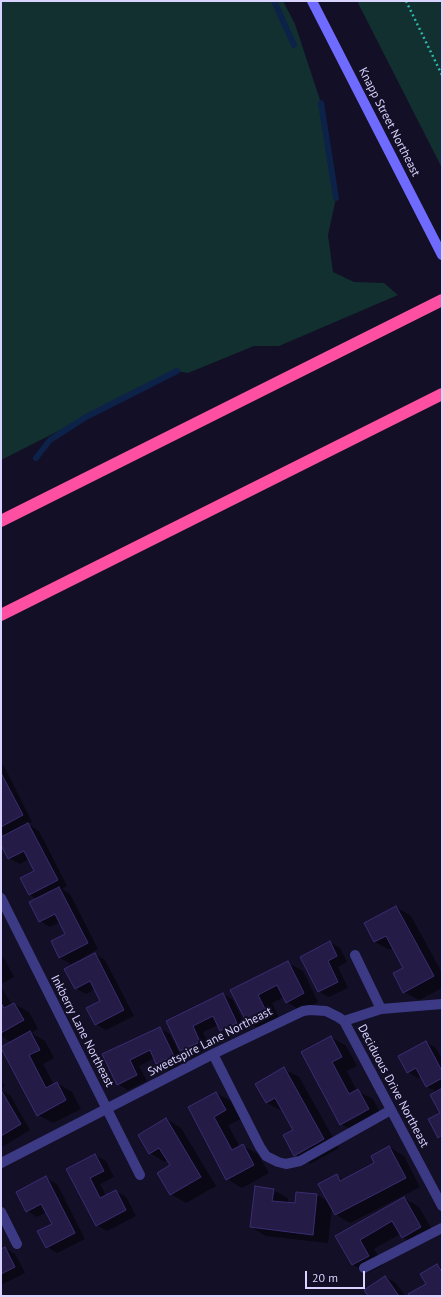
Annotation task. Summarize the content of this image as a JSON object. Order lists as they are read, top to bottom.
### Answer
{
  "streets": {
    "main road": ["Knapp Street Northeast"],
    "street": ["Inkberry Lane Northeast", "Sweetspire Lane Northeast", "Deciduous Drive Northeast"]
  },
  "crossings": [
    ["Inkberry Lane Northeast", "Sweetspire Lane Northeast"],
    ["Sweetspire Lane Northeast", "Deciduous Drive Northeast"]
  ],
  "scale_bar": "20 m"
}
